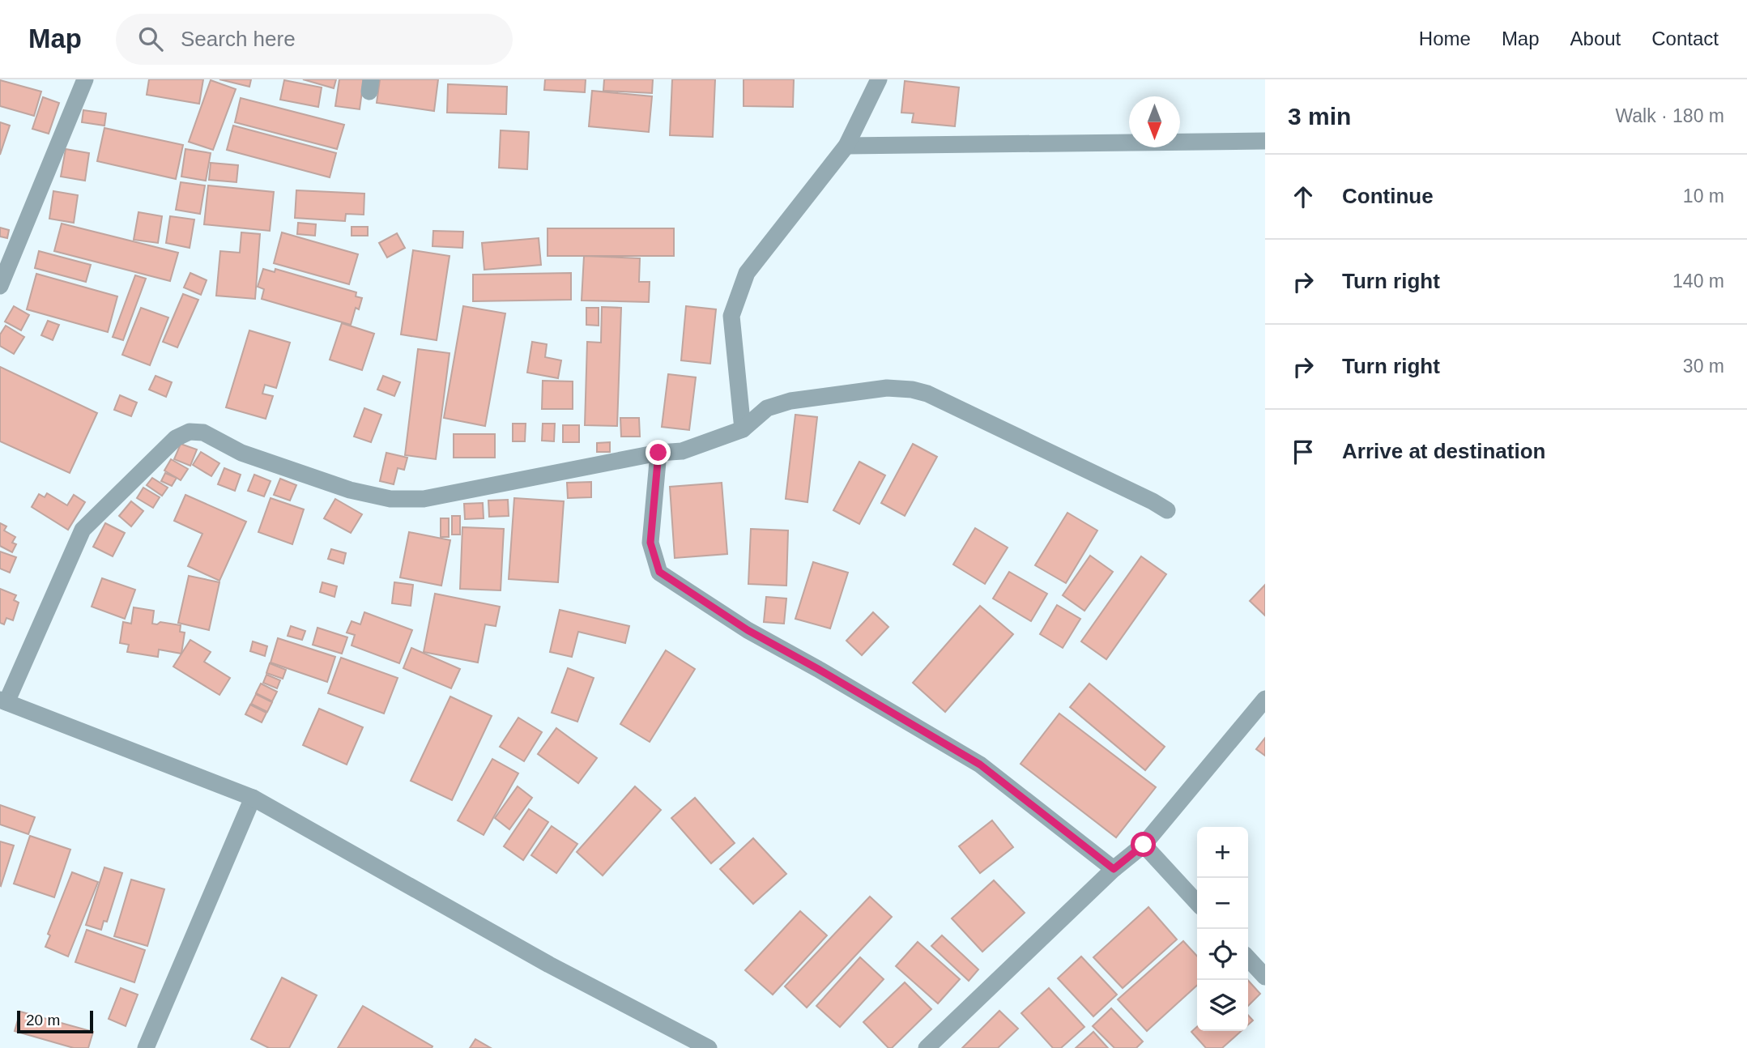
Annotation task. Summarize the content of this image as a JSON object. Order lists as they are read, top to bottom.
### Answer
{
  "scale_bar": "20 m",
  "north": "bottom",
  "page": {
    "header": "Map",
    "search": "Search here",
    "nav": [
      "Home",
      "Map",
      "About",
      "Contact"
    ],
    "heading": ["3 min", "Walk · 180 m"],
    "list": [
      ["Continue", "10 m"],
      ["Turn right", "140 m"],
      ["Turn right", "30 m"],
      "Arrive at destination"
    ],
    "map_buttons": ["+", "−"],
    "scale": "20 m"
  }
}
